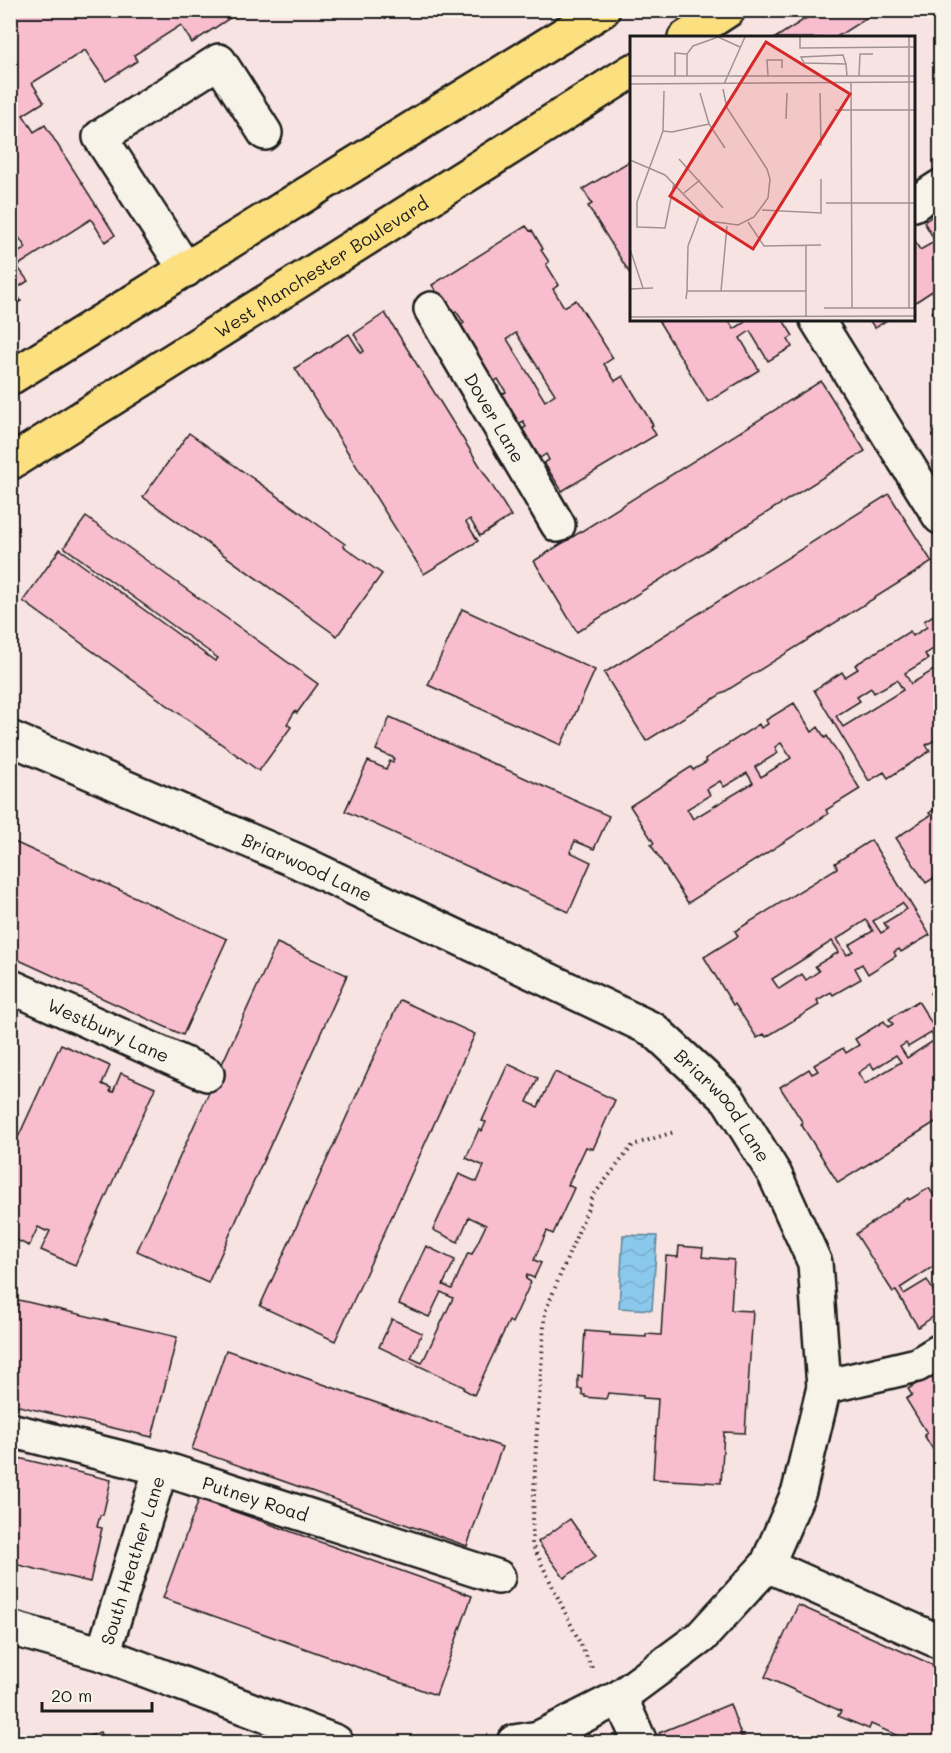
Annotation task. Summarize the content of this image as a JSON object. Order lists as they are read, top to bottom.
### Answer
{
  "streets": {
    "main road": ["West Manchester Boulevard"],
    "street": [
      "Dover Lane",
      "Briarwood Lane",
      "Westbury Lane",
      "Putney Road",
      "South Heather Lane"
    ]
  },
  "crossings": [
    ["Putney Road", "South Heather Lane"]
  ],
  "scale_bar": "20 m"
}
